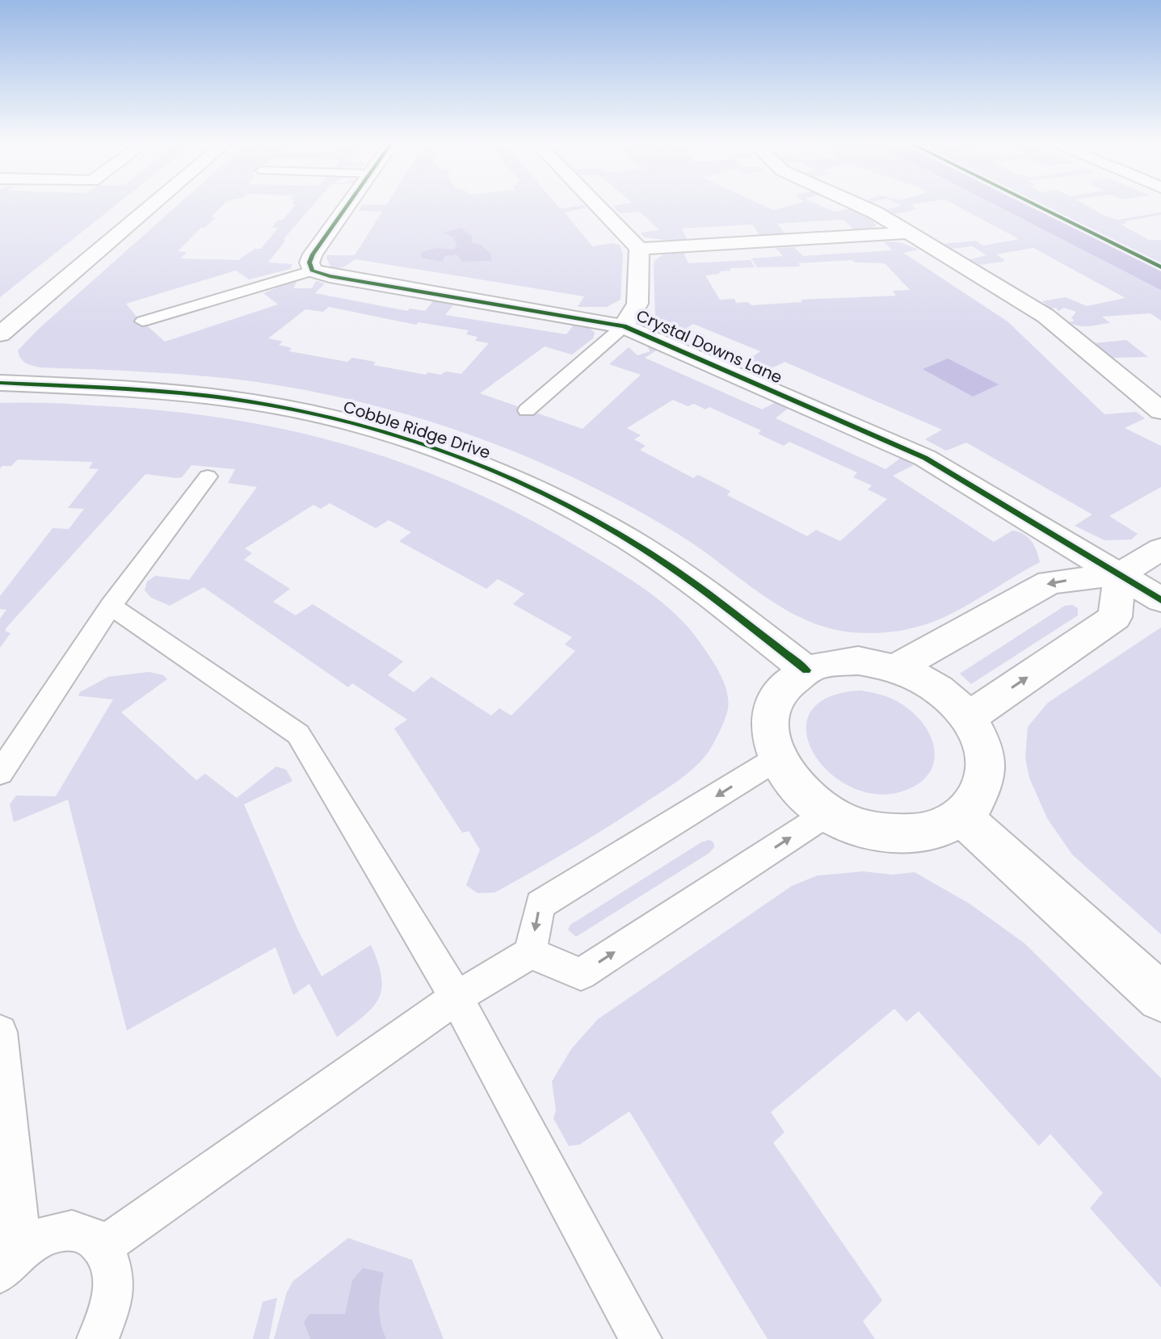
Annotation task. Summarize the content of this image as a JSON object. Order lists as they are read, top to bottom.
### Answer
{
  "streets": {
    "street": ["Crystal Downs Lane", "Cobble Ridge Drive"]
  }
}
